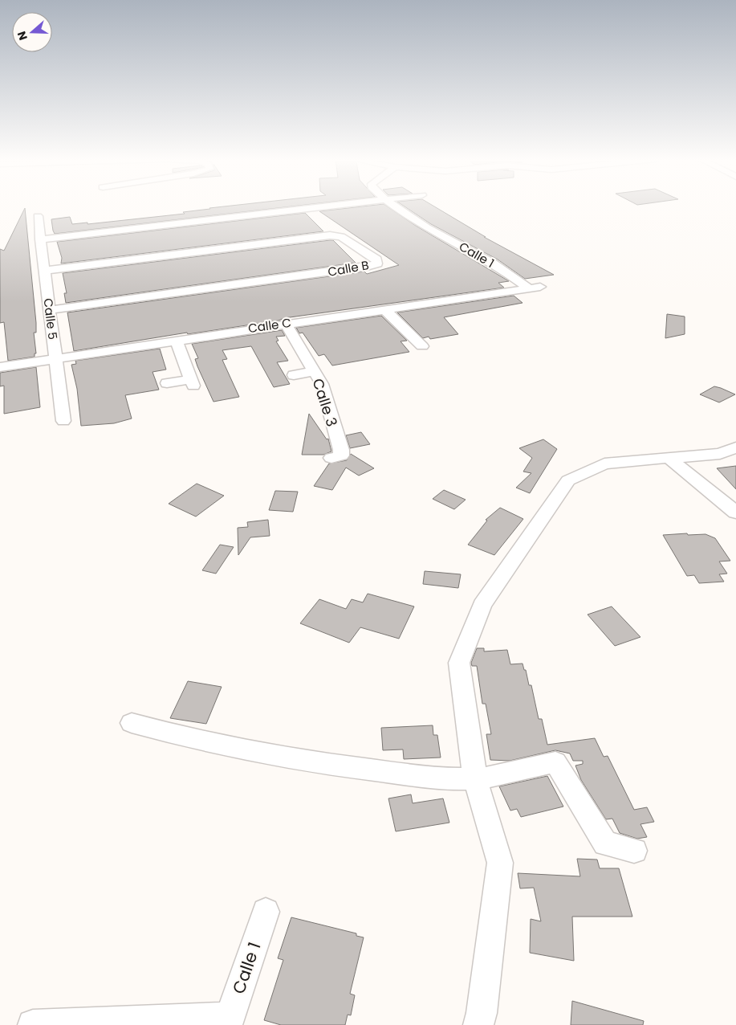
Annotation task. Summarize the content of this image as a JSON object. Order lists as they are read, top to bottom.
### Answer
{
  "streets": {
    "street": [
      "Calle 1",
      "Calle B",
      "Calle 5",
      "Calle C",
      "Calle 3"
    ]
  },
  "crossings": [
    ["Calle 1", "Calle C"],
    ["Calle B", "Calle 5"],
    ["Calle 5", "Calle C"],
    ["Calle C", "Calle 3"]
  ],
  "north": "left"
}
